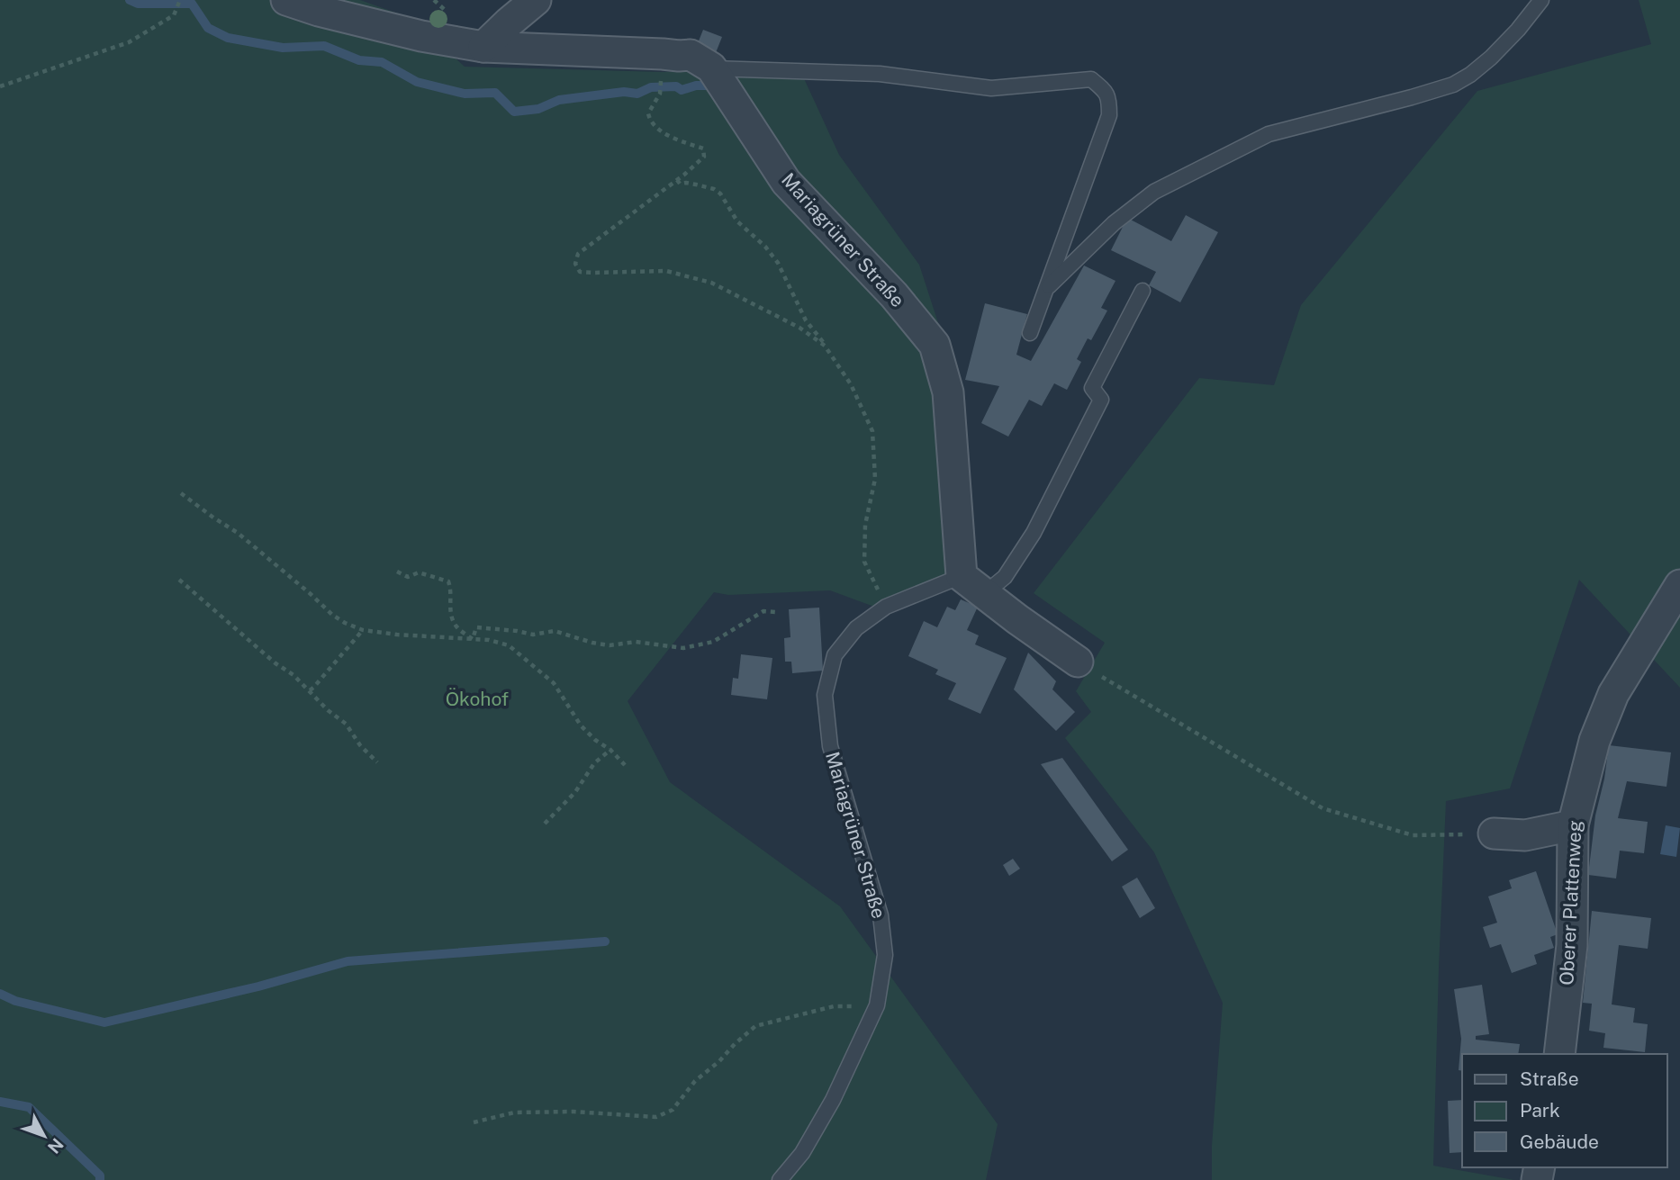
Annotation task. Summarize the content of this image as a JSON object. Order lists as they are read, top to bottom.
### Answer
{
  "streets": {
    "street": ["Mariagrüner Straße", "Oberer Plattenweg"]
  },
  "parks": ["Ökohof"],
  "legend": ["Straße", "Park", "Gebäude"],
  "north": "bottom right"
}
